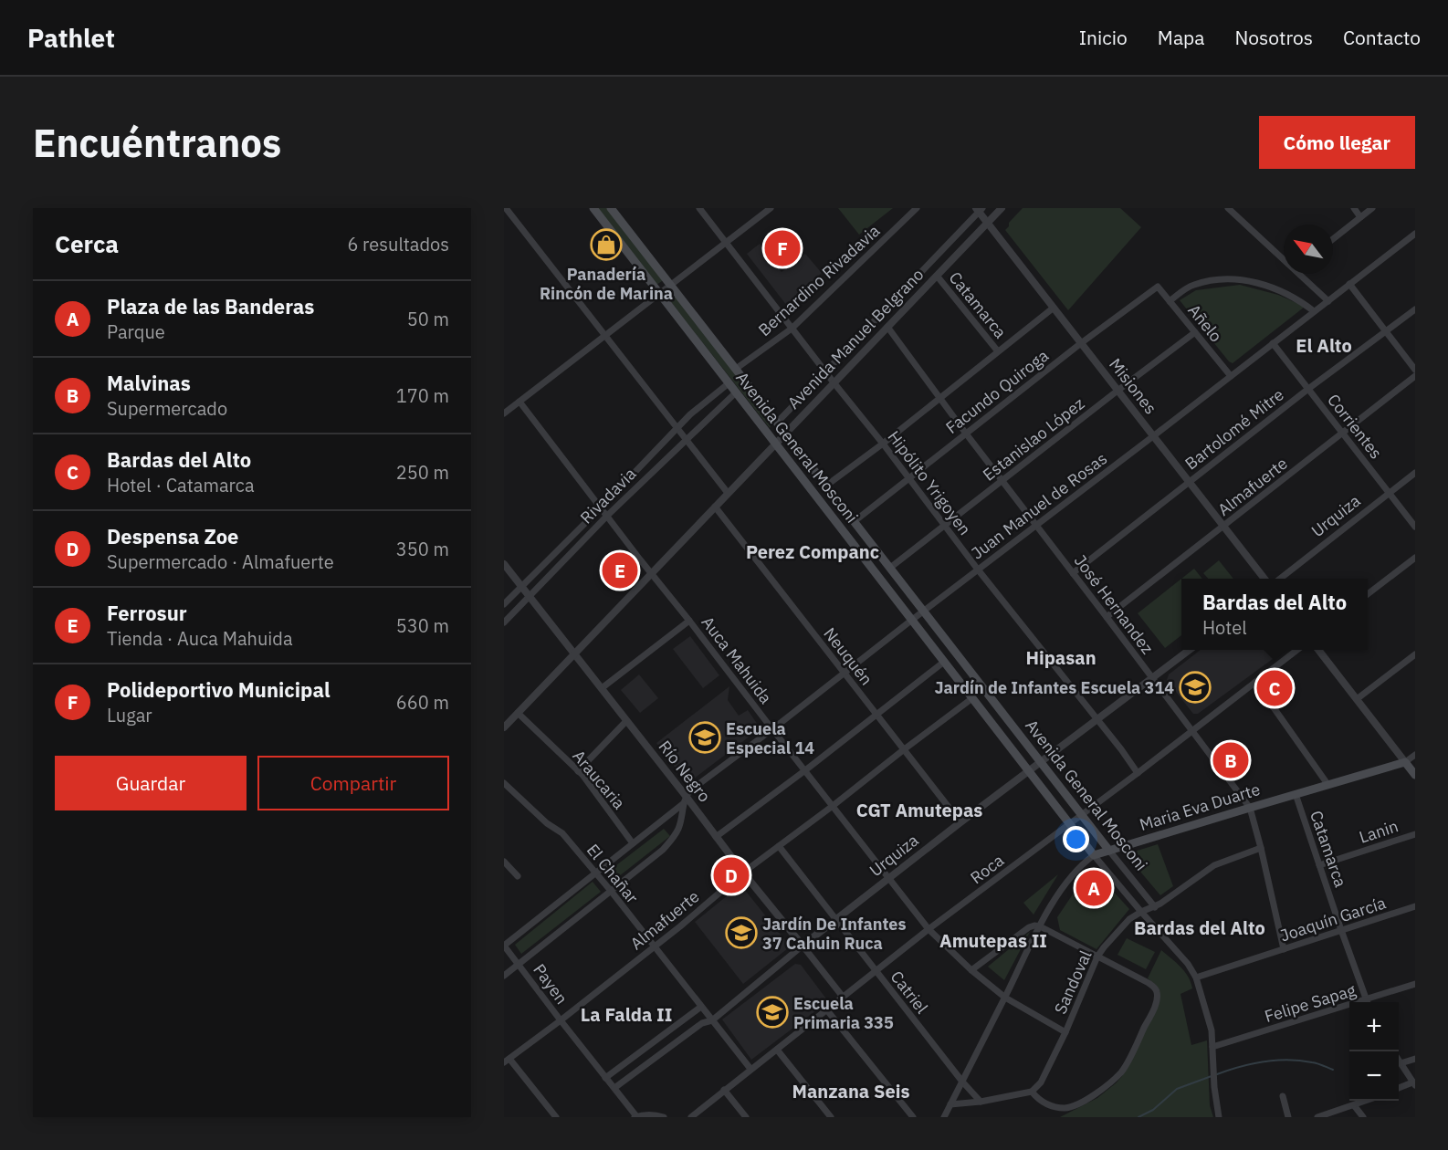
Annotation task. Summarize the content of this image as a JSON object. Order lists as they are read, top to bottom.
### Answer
{
  "streets": {
    "main road": ["Avenida General Mosconi", "Maria Eva Duarte"],
    "street": [
      "Bernardino Rivadavia",
      "Catamarca",
      "Añelo",
      "Avenida Manuel Belgrano",
      "Misiones",
      "Facundo Quiroga",
      "Corrientes",
      "Bartolomé Mitre",
      "Estanislao López",
      "Hipólito Yrigoyen",
      "Almafuerte",
      "Rivadavia",
      "Juan Manuel de Rosas",
      "Urquiza",
      "José Hernandez",
      "Neuquén",
      "Auca Mahuida",
      "Río Negro",
      "Araucaria",
      "Lanin",
      "Roca",
      "El Chañar",
      "Joaquín García",
      "Sandoval",
      "Payen",
      "Catriel",
      "Felipe Sapag"
    ]
  },
  "crossings": [
    ["Bernardino Rivadavia", "Avenida General Mosconi"],
    ["Bernardino Rivadavia", "Hipólito Yrigoyen"],
    ["Catamarca", "Avenida Manuel Belgrano"],
    ["Catamarca", "Maria Eva Duarte"],
    ["Catamarca", "Lanin"],
    ["Catamarca", "Roca"],
    ["Catamarca", "Joaquín García"],
    ["Añelo", "Facundo Quiroga"],
    ["Añelo", "Estanislao López"],
    ["Añelo", "Juan Manuel de Rosas"],
    ["Avenida Manuel Belgrano", "Misiones"],
    ["Avenida Manuel Belgrano", "Avenida General Mosconi"],
    ["Avenida Manuel Belgrano", "Hipólito Yrigoyen"],
    ["Avenida Manuel Belgrano", "José Hernandez"],
    ["Avenida Manuel Belgrano", "Neuquén"],
    ["Avenida Manuel Belgrano", "Auca Mahuida"],
    ["Avenida Manuel Belgrano", "Río Negro"],
    ["Avenida Manuel Belgrano", "Araucaria"],
    ["Misiones", "Facundo Quiroga"],
    ["Misiones", "Bartolomé Mitre"],
    ["Misiones", "Estanislao López"],
    ["Misiones", "Almafuerte"],
    ["Misiones", "Juan Manuel de Rosas"],
    ["Facundo Quiroga", "Avenida General Mosconi"],
    ["Facundo Quiroga", "Hipólito Yrigoyen"],
    ["Facundo Quiroga", "José Hernandez"],
    ["Corrientes", "Bartolomé Mitre"],
    ["Corrientes", "Almafuerte"],
    ["Corrientes", "Juan Manuel de Rosas"],
    ["Corrientes", "Urquiza"],
    ["Bartolomé Mitre", "José Hernandez"],
    ["Estanislao López", "Avenida General Mosconi"],
    ["Estanislao López", "Hipólito Yrigoyen"],
    ["Estanislao López", "José Hernandez"],
    ["Avenida General Mosconi", "Almafuerte"],
    ["Avenida General Mosconi", "Rivadavia"],
    ["Avenida General Mosconi", "Juan Manuel de Rosas"],
    ["Avenida General Mosconi", "Urquiza"],
    ["Avenida General Mosconi", "Maria Eva Duarte"],
    ["Avenida General Mosconi", "Roca"],
    ["Avenida General Mosconi", "Joaquín García"],
    ["Avenida General Mosconi", "Sandoval"],
    ["Avenida General Mosconi", "Felipe Sapag"],
    ["Hipólito Yrigoyen", "Juan Manuel de Rosas"],
    ["Hipólito Yrigoyen", "Urquiza"],
    ["Hipólito Yrigoyen", "Roca"],
    ["Almafuerte", "José Hernandez"],
    ["Almafuerte", "Neuquén"],
    ["Almafuerte", "Auca Mahuida"],
    ["Almafuerte", "Río Negro"],
    ["Almafuerte", "El Chañar"],
    ["Almafuerte", "Payen"],
    ["Almafuerte", "Catriel"],
    ["Rivadavia", "Auca Mahuida"],
    ["Rivadavia", "Río Negro"],
    ["Juan Manuel de Rosas", "José Hernandez"],
    ["Juan Manuel de Rosas", "Neuquén"],
    ["Juan Manuel de Rosas", "Auca Mahuida"],
    ["Juan Manuel de Rosas", "Río Negro"],
    ["Juan Manuel de Rosas", "Araucaria"],
    ["Juan Manuel de Rosas", "El Chañar"],
    ["Juan Manuel de Rosas", "Payen"],
    ["Urquiza", "José Hernandez"],
    ["Urquiza", "Neuquén"],
    ["Urquiza", "Auca Mahuida"],
    ["Urquiza", "Río Negro"],
    ["Urquiza", "El Chañar"],
    ["Urquiza", "Payen"],
    ["Urquiza", "Catriel"],
    ["José Hernandez", "Maria Eva Duarte"],
    ["José Hernandez", "Roca"],
    ["José Hernandez", "Joaquín García"],
    ["José Hernandez", "Sandoval"],
    ["Auca Mahuida", "Maria Eva Duarte"],
    ["Auca Mahuida", "Roca"],
    ["Auca Mahuida", "Sandoval"],
    ["Río Negro", "Roca"],
    ["Maria Eva Duarte", "Catriel"],
    ["Roca", "El Chañar"],
    ["Roca", "Catriel"]
  ],
  "districts": [
    "El Alto",
    "Perez Companc",
    "Hipasan",
    "CGT Amutepas",
    "Bardas del Alto",
    "Amutepas II",
    "La Falda II",
    "Manzana Seis"
  ],
  "places": {
    "shop": ["Panadería Rincón de Marina"],
    "school or university": [
      "Jardín de Infantes Escuela 314",
      "Escuela Especial 14",
      "Jardín De Infantes 37 Cahuin Ruca",
      "Escuela Primaria 335"
    ]
  },
  "north": "top left",
  "page": {
    "header": "Pathlet",
    "nav": [
      "Inicio",
      "Mapa",
      "Nosotros",
      "Contacto"
    ],
    "buttons": [
      "Cómo llegar",
      ["Guardar", "Compartir"]
    ],
    "title": "Encuéntranos",
    "heading": ["Cerca", "6 resultados"],
    "pins": [
      "F",
      "E",
      "C",
      "B",
      "D",
      "A"
    ],
    "list": [
      {
        "mark": "A",
        "name": "Plaza de las Banderas",
        "note": "Parque",
        "value": "50 m"
      },
      {
        "mark": "B",
        "name": "Malvinas",
        "note": "Supermercado",
        "value": "170 m"
      },
      {
        "mark": "C",
        "name": "Bardas del Alto",
        "note": "Hotel · Catamarca",
        "value": "250 m"
      },
      {
        "mark": "D",
        "name": "Despensa Zoe",
        "note": "Supermercado · Almafuerte",
        "value": "350 m"
      },
      {
        "mark": "E",
        "name": "Ferrosur",
        "note": "Tienda · Auca Mahuida",
        "value": "530 m"
      },
      {
        "mark": "F",
        "name": "Polideportivo Municipal",
        "note": "Lugar",
        "value": "660 m"
      }
    ],
    "popup": ["Bardas del Alto", "Hotel"],
    "map_buttons": ["+", "−"]
  }
}
